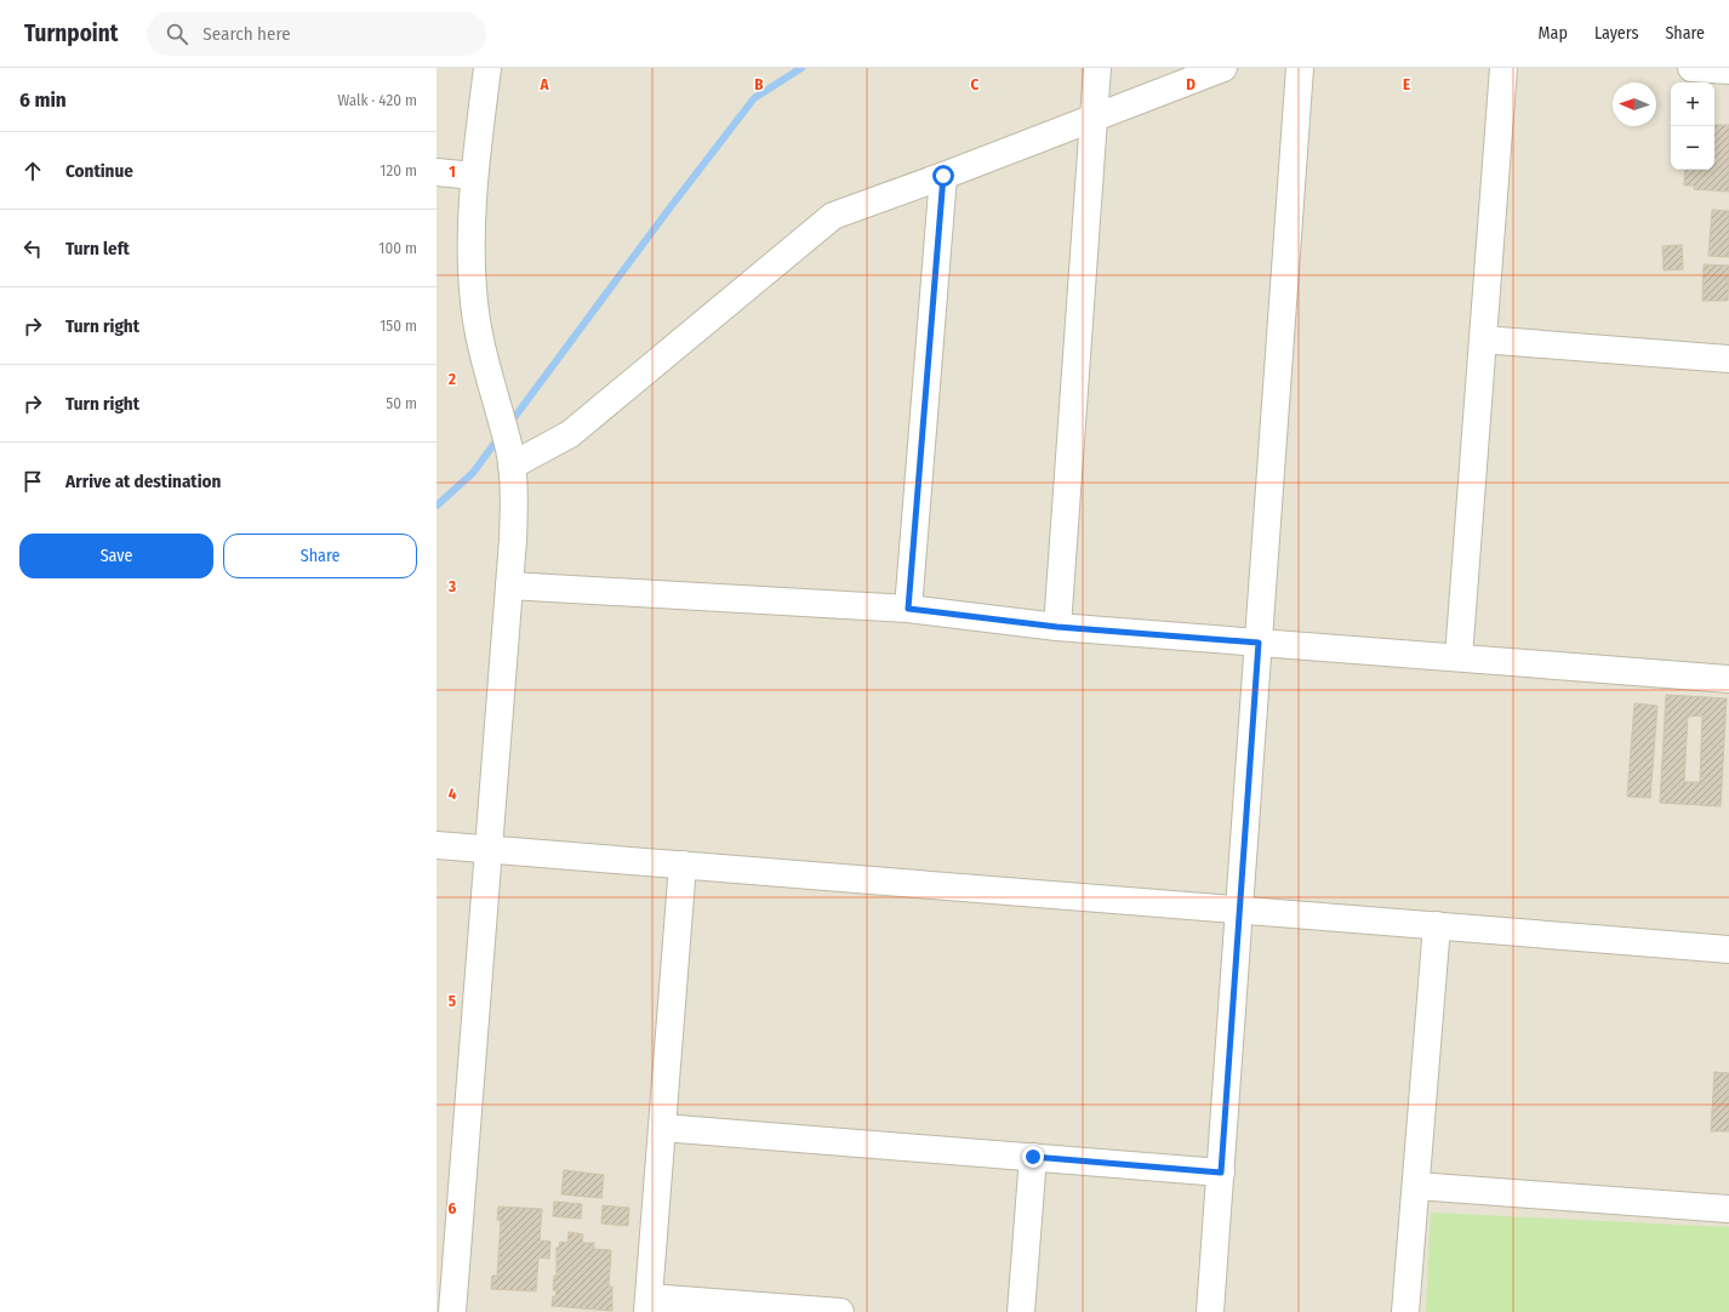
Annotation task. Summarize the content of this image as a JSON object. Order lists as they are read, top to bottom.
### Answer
{
  "north": "left",
  "page": {
    "header": "Turnpoint",
    "search": "Search here",
    "nav": ["Map", "Layers", "Share"],
    "heading": ["6 min", "Walk · 420 m"],
    "map_buttons": ["+", "−"],
    "list": [
      ["Continue", "120 m"],
      ["Turn left", "100 m"],
      ["Turn right", "150 m"],
      ["Turn right", "50 m"],
      "Arrive at destination"
    ],
    "buttons": ["Save", "Share"]
  },
  "grid": {
    "columns": [
      "A",
      "B",
      "C",
      "D",
      "E"
    ],
    "rows": [
      "1",
      "2",
      "3",
      "4",
      "5",
      "6"
    ]
  }
}
